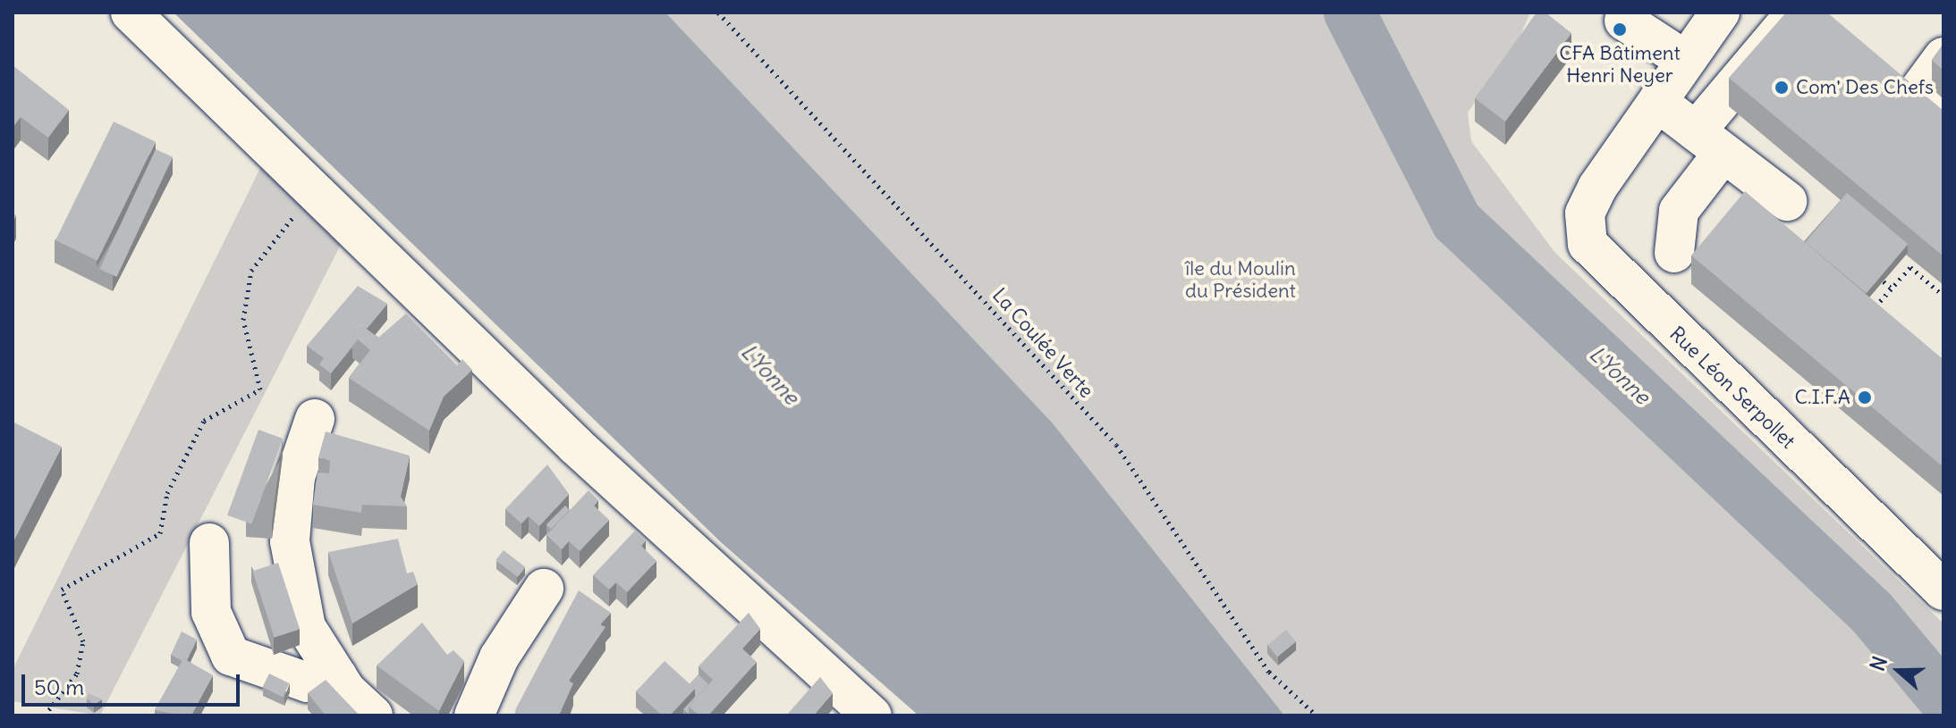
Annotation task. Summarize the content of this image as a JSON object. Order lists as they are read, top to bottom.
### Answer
{
  "streets": {
    "street": ["Rue Léon Serpollet"],
    "path": ["La Coulée Verte"]
  },
  "water": ["L'Yonne"],
  "parks": ["île du Moulin du Président"],
  "places": ["CFA Bâtiment Henri Neyer", "Com' Des Chefs", "C.I.F.A"],
  "scale_bar": "50 m",
  "north": "left"
}
